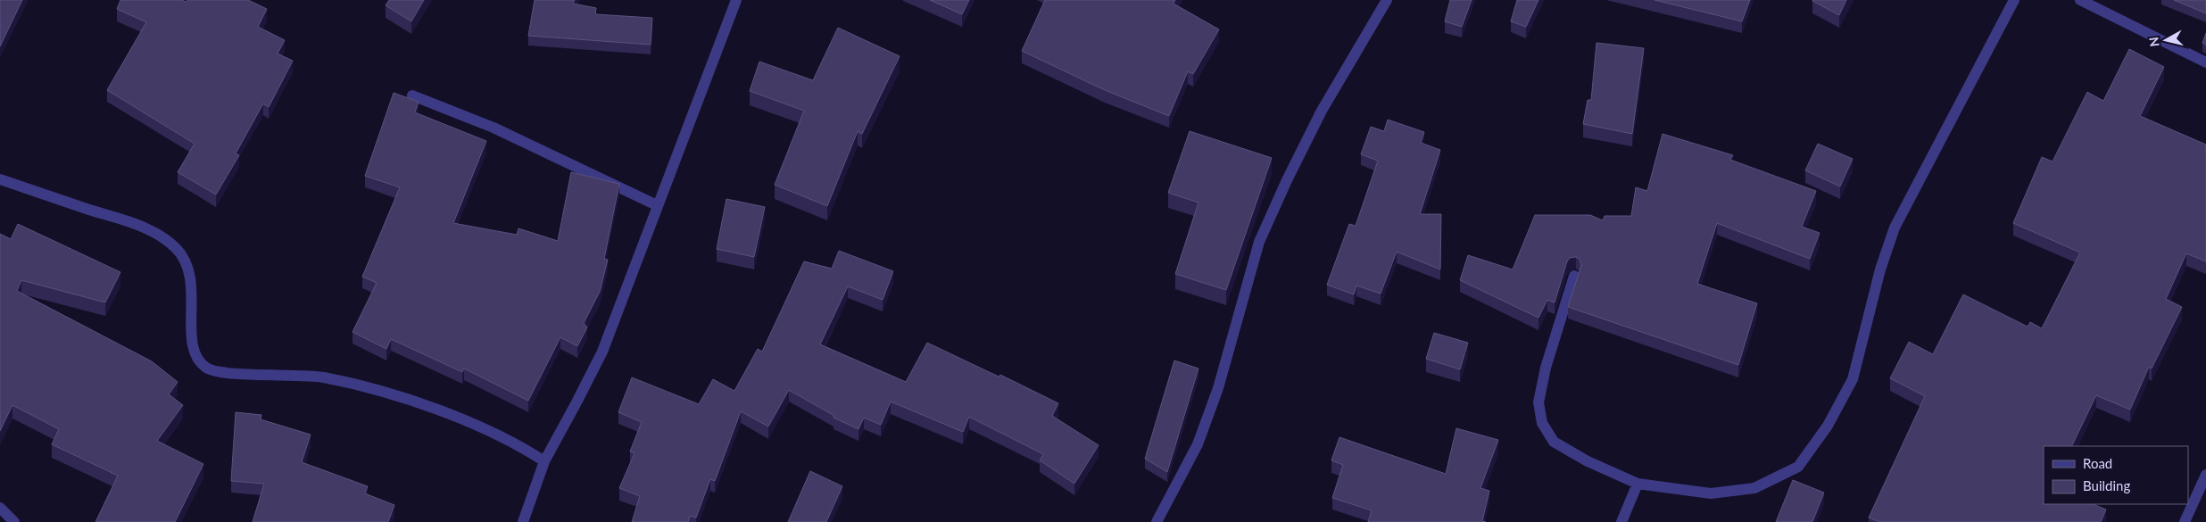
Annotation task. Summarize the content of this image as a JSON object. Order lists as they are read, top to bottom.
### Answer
{
  "legend": ["Road", "Building"],
  "north": "left"
}
